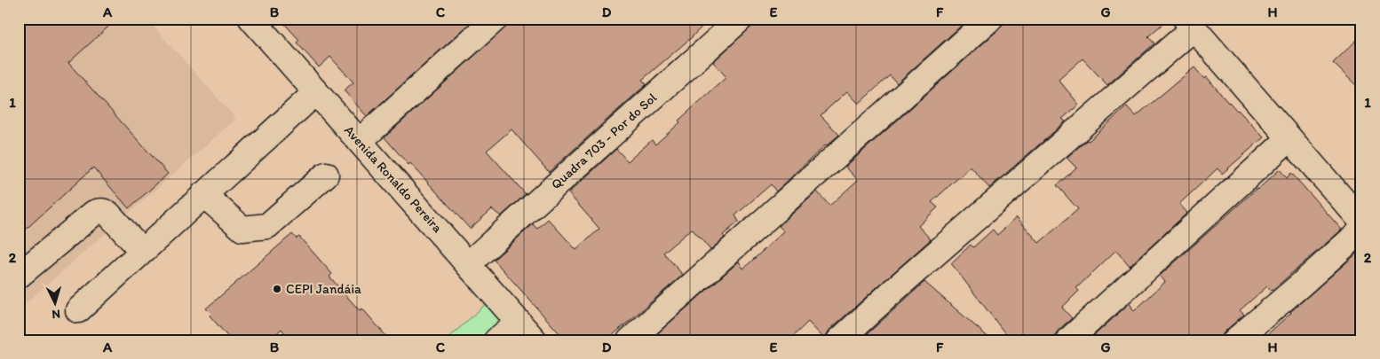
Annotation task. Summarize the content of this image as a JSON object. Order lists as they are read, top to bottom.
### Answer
{
  "streets": {
    "street": ["Quadra 703 - Por do Sol", "Avenida Ronaldo Pereira"]
  },
  "crossings": [
    ["Quadra 703 - Por do Sol", "Avenida Ronaldo Pereira"]
  ],
  "places": ["CEPI Jandáia"],
  "north": "bottom",
  "grid": {
    "columns": [
      "A",
      "B",
      "C",
      "D",
      "E",
      "F",
      "G",
      "H"
    ],
    "rows": ["1", "2"]
  }
}
